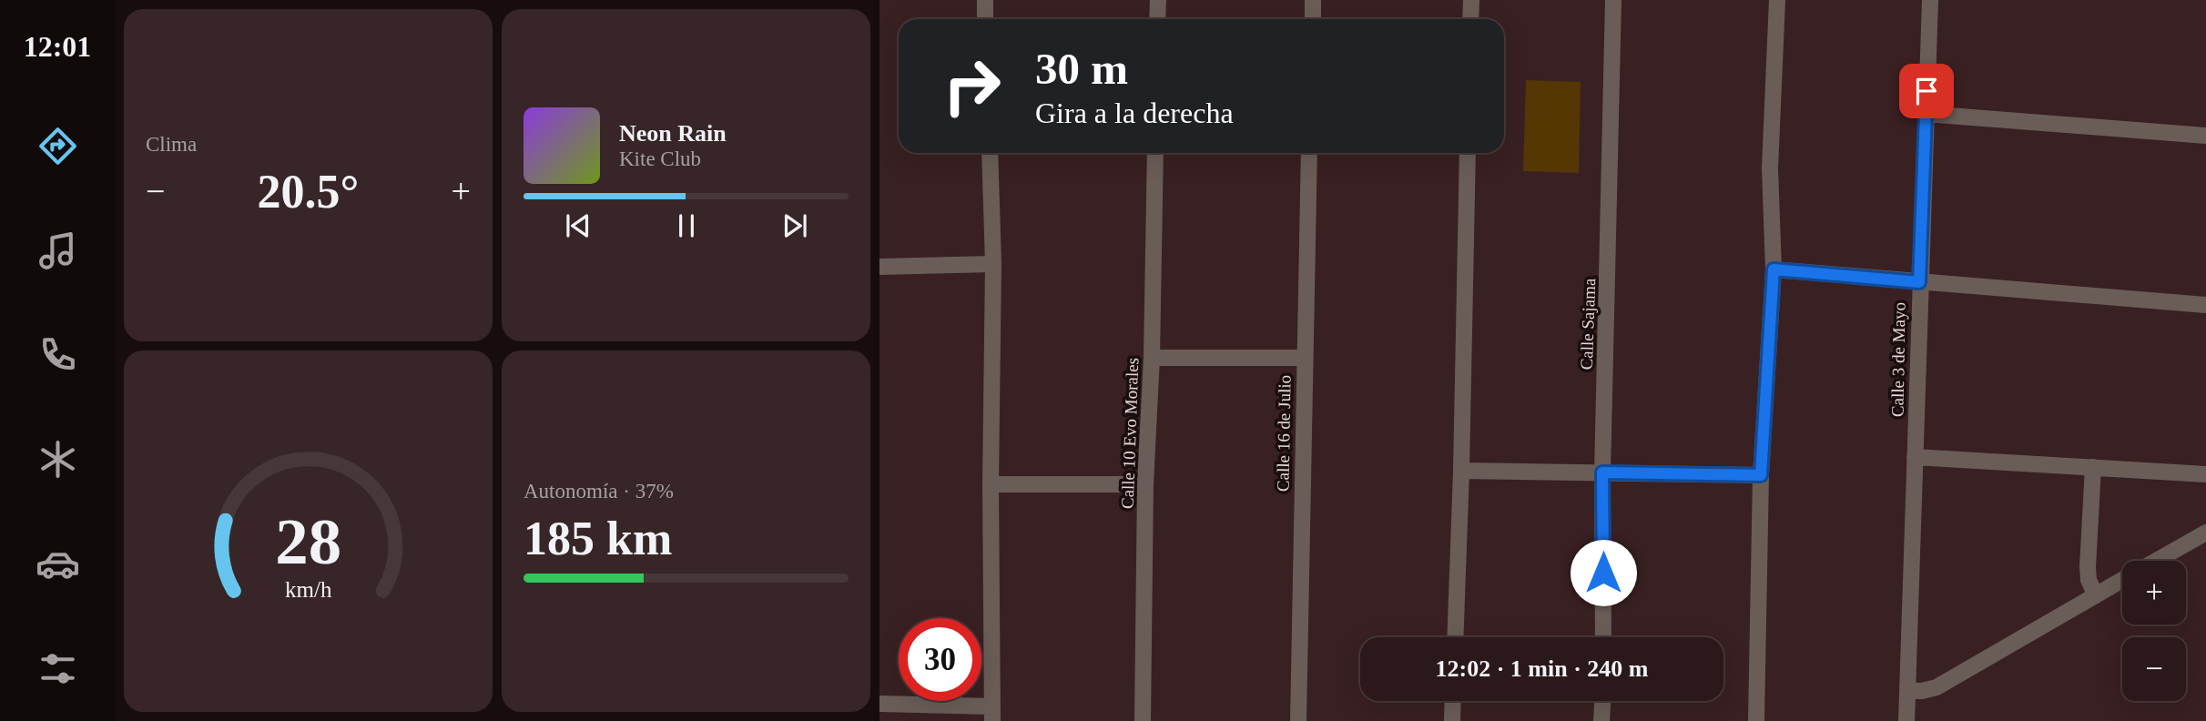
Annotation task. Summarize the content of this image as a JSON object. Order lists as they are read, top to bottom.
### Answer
{
  "streets": {
    "street": [
      "Calle Sajama",
      "Calle 3 de Mayo",
      "Calle 10 Evo Morales",
      "Calle 16 de Julio"
    ]
  },
  "page": {
    "tabs": "12:01",
    "tile": [
      "Clima",
      ["Autonomía · 37%", "185 km"]
    ],
    "turn": ["30 m", "Gira a la derecha"],
    "song": ["Neon Rain", "Kite Club"],
    "heat": ["−", "20.5°", "+"],
    "map_buttons": ["+", "−"],
    "limit": "30",
    "trip": "12:02 · 1 min · 240 m",
    "gauge": ["28", "km/h"]
  }
}
